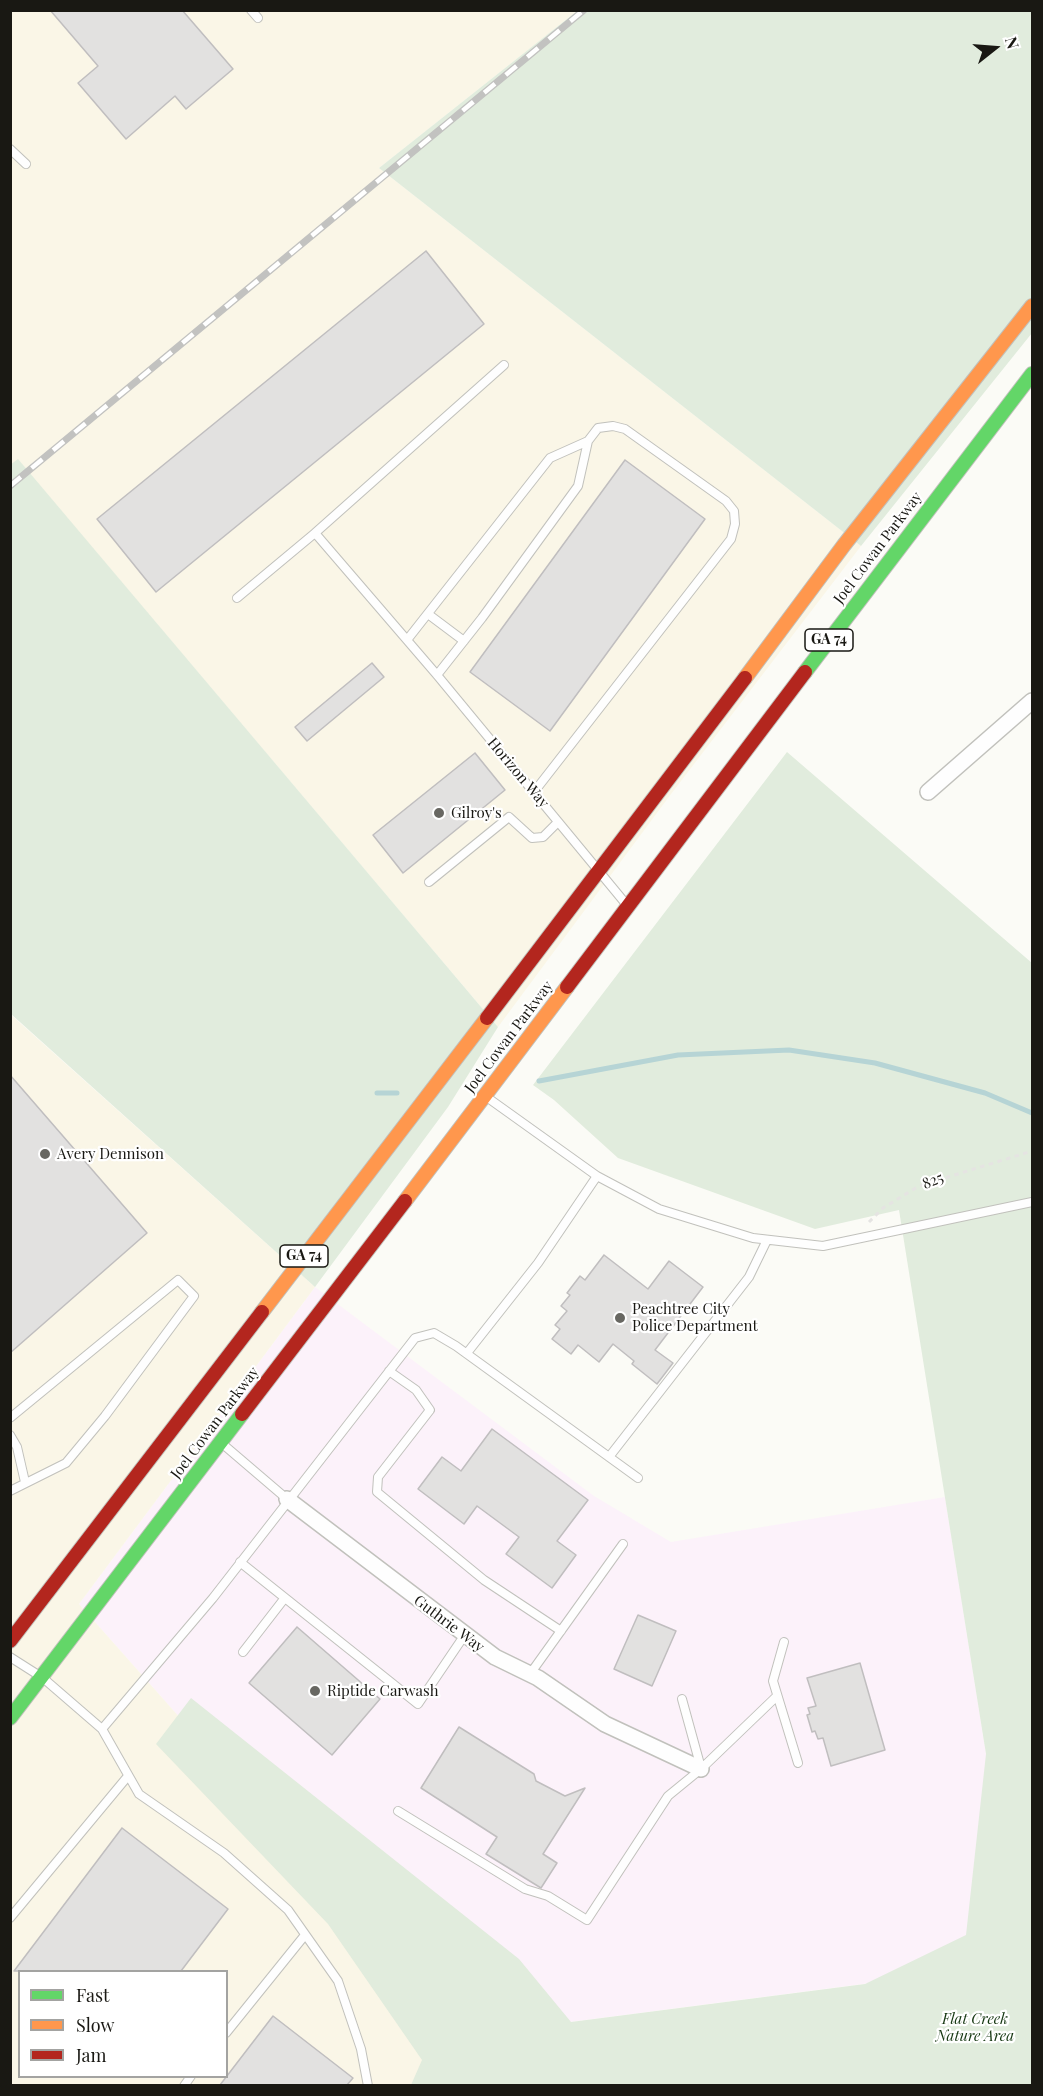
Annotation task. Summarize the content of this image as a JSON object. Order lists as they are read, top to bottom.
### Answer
{
  "streets": {
    "main road": ["Joel Cowan Parkway", "GA 74"],
    "street": ["Guthrie Way"],
    "lane": ["Horizon Way"],
    "path": ["825"]
  },
  "crossings": [
    ["Joel Cowan Parkway", "Horizon Way"],
    ["Joel Cowan Parkway", "Guthrie Way"]
  ],
  "parks": ["Flat Creek Nature Area"],
  "places": [
    "Gilroy's",
    "Avery Dennison",
    "Peachtree City Police Department",
    "Riptide Carwash"
  ],
  "legend": ["Fast", "Slow", "Jam"],
  "north": "right"
}
